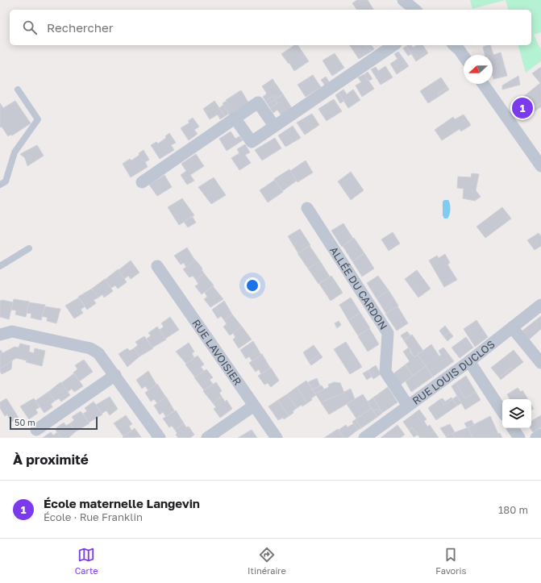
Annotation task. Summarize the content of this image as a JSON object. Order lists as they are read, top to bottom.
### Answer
{
  "streets": {
    "street": ["ALLÉE DU CARDON", "RUE LAVOISIER", "RUE LOUIS DUCLOS"]
  },
  "crossings": [
    ["ALLÉE DU CARDON", "RUE LOUIS DUCLOS"]
  ],
  "scale_bar": "50 m",
  "north": "left",
  "page": {
    "search": "Rechercher",
    "pins": "1",
    "scale": "50 m",
    "heading": "À proximité",
    "list": [
      {
        "mark": "1",
        "name": "École maternelle Langevin",
        "note": "École · Rue Franklin",
        "value": "180 m"
      }
    ],
    "nav": ["Carte", "Itinéraire", "Favoris"]
  }
}
